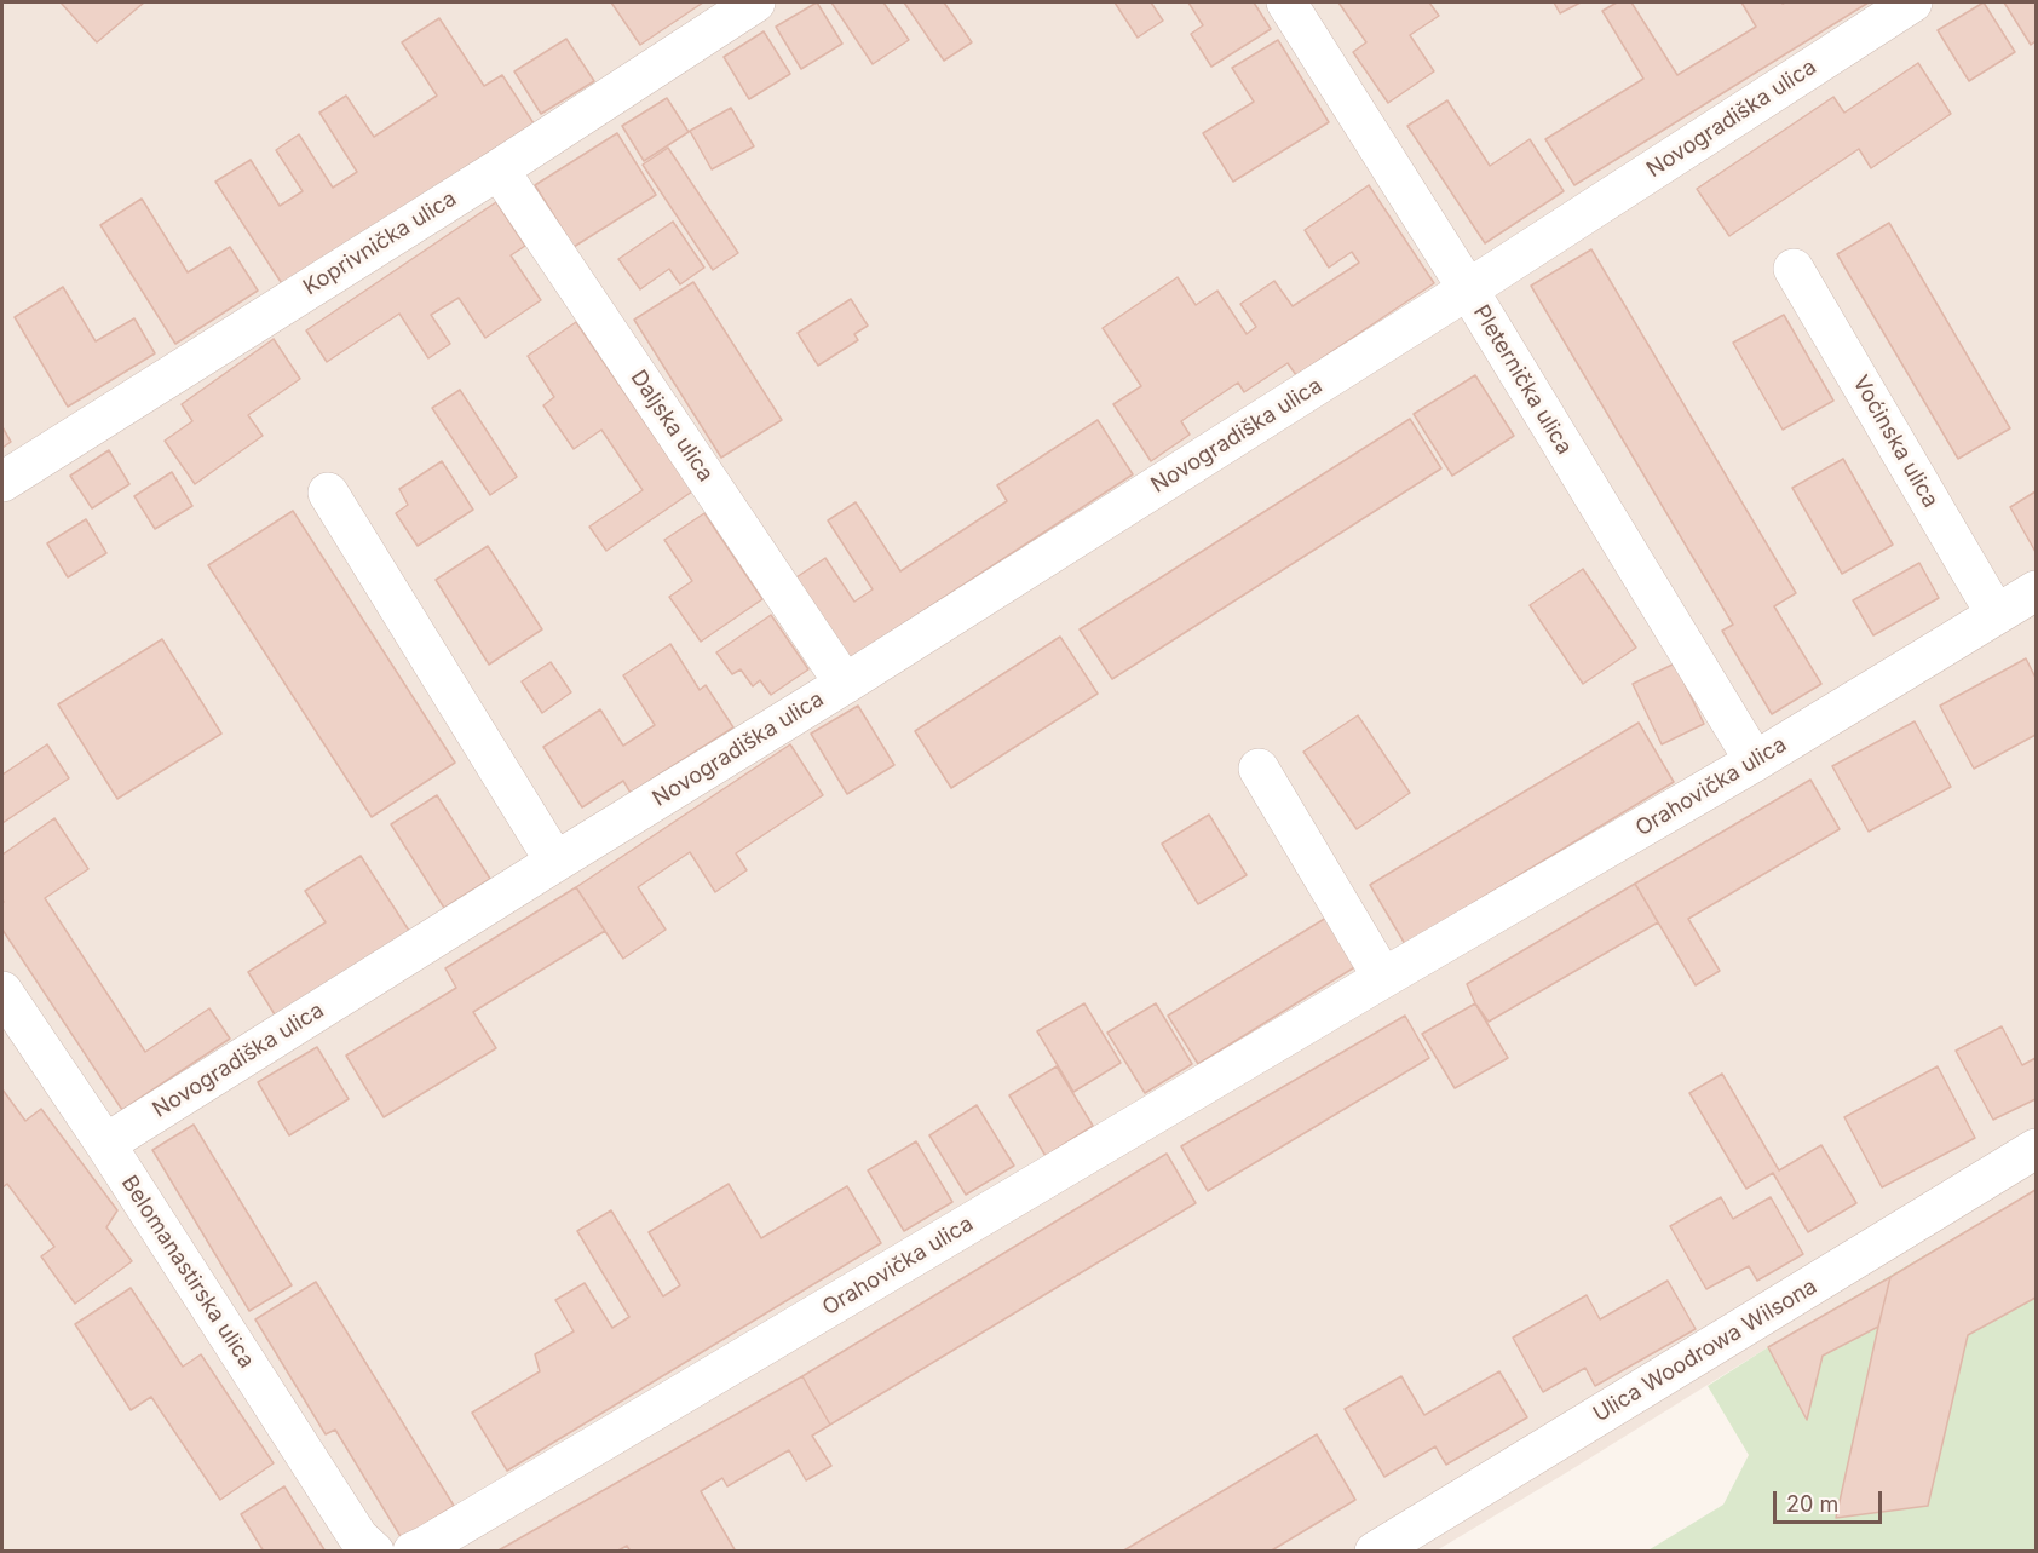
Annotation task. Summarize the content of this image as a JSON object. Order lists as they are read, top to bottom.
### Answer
{
  "streets": {
    "street": [
      "Novogradiška ulica",
      "Koprivnička ulica",
      "Pleternička ulica",
      "Daljska ulica",
      "Voćinska ulica",
      "Orahovička ulica",
      "Belomanastirska ulica",
      "Ulica Woodrowa Wilsona"
    ]
  },
  "crossings": [
    ["Novogradiška ulica", "Pleternička ulica"],
    ["Novogradiška ulica", "Daljska ulica"],
    ["Novogradiška ulica", "Belomanastirska ulica"],
    ["Koprivnička ulica", "Daljska ulica"],
    ["Pleternička ulica", "Orahovička ulica"],
    ["Voćinska ulica", "Orahovička ulica"]
  ],
  "scale_bar": "20 m"
}
